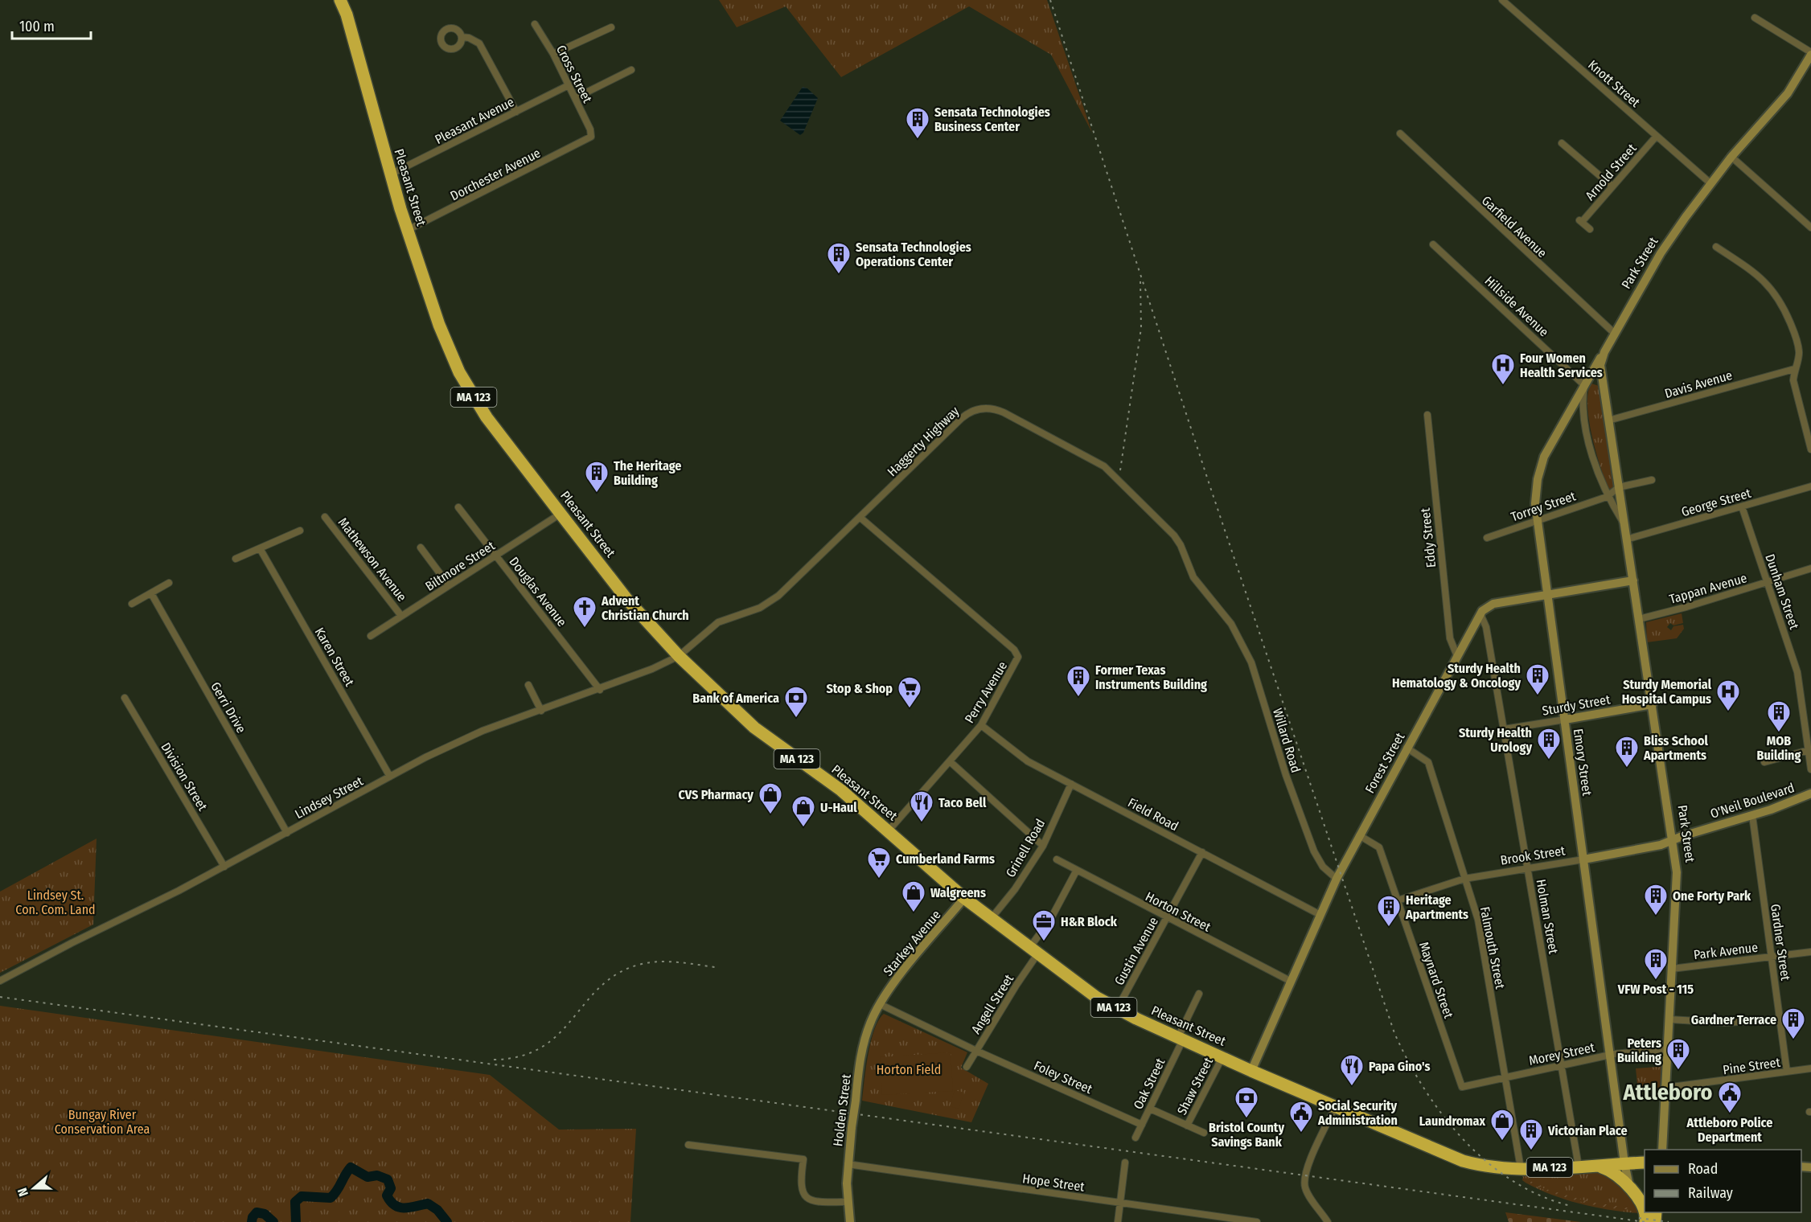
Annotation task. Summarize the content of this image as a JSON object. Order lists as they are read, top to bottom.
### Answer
{
  "streets": {
    "highway": ["Pleasant Street", "MA 123"],
    "main road": [
      "Park Street",
      "Sturdy Street",
      "Emory Street",
      "Forest Street",
      "O'Neil Boulevard",
      "Brook Street",
      "Starkey Avenue",
      "Holden Street"
    ],
    "street": [
      "Cross Street",
      "Knott Street",
      "Pleasant Avenue",
      "Arnold Street",
      "Dorchester Avenue",
      "Garfield Avenue",
      "Hillside Avenue",
      "Davis Avenue",
      "Haggerty Highway",
      "George Street",
      "Torrey Street",
      "Eddy Street",
      "Mathewson Avenue",
      "Biltmore Street",
      "Tappan Avenue",
      "Douglas Avenue",
      "Dunham Street",
      "Karen Street",
      "Perry Avenue",
      "Gerri Drive",
      "Willard Road",
      "Division Street",
      "Lindsey Street",
      "Field Road",
      "Grinell Road",
      "Horton Street",
      "Holman Street",
      "Gardner Street",
      "Falmouth Street",
      "Gustin Avenue",
      "Park Avenue",
      "Maynard Street",
      "Angell Street",
      "Morey Street",
      "Pine Street",
      "Foley Street",
      "Oak Street",
      "Shaw Street",
      "Hope Street"
    ]
  },
  "crossings": [
    ["Cross Street", "Pleasant Avenue"],
    ["Cross Street", "Dorchester Avenue"],
    ["Knott Street", "Arnold Street"],
    ["Knott Street", "Park Street"],
    ["Pleasant Avenue", "Pleasant Street"],
    ["Dorchester Avenue", "Pleasant Street"],
    ["Pleasant Street", "MA 123"],
    ["Pleasant Street", "Haggerty Highway"],
    ["Pleasant Street", "Biltmore Street"],
    ["Pleasant Street", "Perry Avenue"],
    ["Pleasant Street", "Emory Street"],
    ["Pleasant Street", "Forest Street"],
    ["Pleasant Street", "Lindsey Street"],
    ["Pleasant Street", "Grinell Road"],
    ["Pleasant Street", "Holman Street"],
    ["Pleasant Street", "Starkey Avenue"],
    ["Pleasant Street", "Falmouth Street"],
    ["Pleasant Street", "Gustin Avenue"],
    ["Pleasant Street", "Angell Street"],
    ["Pleasant Street", "Oak Street"],
    ["Pleasant Street", "Shaw Street"],
    ["Garfield Avenue", "Park Street"],
    ["Park Street", "Hillside Avenue"],
    ["Park Street", "Davis Avenue"],
    ["Park Street", "George Street"],
    ["Park Street", "Torrey Street"],
    ["Park Street", "Tappan Avenue"],
    ["Park Street", "Sturdy Street"],
    ["Park Street", "Emory Street"],
    ["Park Street", "O'Neil Boulevard"],
    ["Park Street", "Brook Street"],
    ["Park Street", "Park Avenue"],
    ["Park Street", "Morey Street"],
    ["Park Street", "Pine Street"],
    ["Hillside Avenue", "Emory Street"],
    ["MA 123", "Emory Street"],
    ["Haggerty Highway", "Perry Avenue"],
    ["Haggerty Highway", "Willard Road"],
    ["Haggerty Highway", "Lindsey Street"],
    ["George Street", "Dunham Street"],
    ["Torrey Street", "Emory Street"],
    ["Eddy Street", "Forest Street"],
    ["Mathewson Avenue", "Biltmore Street"],
    ["Biltmore Street", "Douglas Avenue"],
    ["Tappan Avenue", "Dunham Street"],
    ["Douglas Avenue", "Lindsey Street"],
    ["Karen Street", "Lindsey Street"],
    ["Perry Avenue", "Field Road"],
    ["Sturdy Street", "Emory Street"],
    ["Sturdy Street", "Holman Street"],
    ["Gerri Drive", "Lindsey Street"],
    ["Willard Road", "Forest Street"],
    ["Emory Street", "Brook Street"],
    ["Emory Street", "Morey Street"],
    ["Forest Street", "Field Road"],
    ["Forest Street", "Horton Street"],
    ["Forest Street", "Holman Street"],
    ["Forest Street", "Falmouth Street"],
    ["Forest Street", "Maynard Street"],
    ["Division Street", "Lindsey Street"],
    ["O'Neil Boulevard", "Brook Street"],
    ["O'Neil Boulevard", "Gardner Street"],
    ["Field Road", "Grinell Road"],
    ["Field Road", "Gustin Avenue"],
    ["Brook Street", "Holman Street"],
    ["Brook Street", "Falmouth Street"],
    ["Brook Street", "Maynard Street"],
    ["Horton Street", "Gustin Avenue"],
    ["Horton Street", "Angell Street"],
    ["Holman Street", "Morey Street"],
    ["Gardner Street", "Park Avenue"],
    ["Gardner Street", "Pine Street"],
    ["Starkey Avenue", "Foley Street"],
    ["Starkey Avenue", "Holden Street"],
    ["Falmouth Street", "Morey Street"],
    ["Maynard Street", "Morey Street"],
    ["Angell Street", "Foley Street"],
    ["Foley Street", "Oak Street"],
    ["Foley Street", "Holden Street"],
    ["Holden Street", "Hope Street"]
  ],
  "districts": ["Attleboro"],
  "parks": ["Lindsey St. Con. Com. Land", "Horton Field", "Bungay River Conservation Area"],
  "places": {
    "building": [
      "Sensata Technologies Business Center",
      "Sensata Technologies Operations Center",
      "The Heritage Building",
      "Sturdy Health Hematology & Oncology",
      "Former Texas Instruments Building",
      "MOB Building",
      "Sturdy Health Urology",
      "Bliss School Apartments",
      "One Forty Park",
      "Heritage Apartments",
      "VFW Post - 115",
      "Gardner Terrace",
      "Peters Building",
      "Victorian Place"
    ],
    "hospital": ["Four Women Health Services", "Sturdy Memorial Hospital Campus"],
    "church": ["Advent Christian Church"],
    "supermarket": ["Stop & Shop", "Cumberland Farms"],
    "bank": ["Bank of America", "Bristol County Savings Bank"],
    "shop": [
      "CVS Pharmacy",
      "U-Haul",
      "Walgreens",
      "Laundromax"
    ],
    "restaurant": ["Taco Bell", "Papa Gino's"],
    "office": ["H&R Block"],
    "public building": ["Attleboro Police Department", "Social Security Administration"]
  },
  "legend": ["Road", "Railway"],
  "scale_bar": "100 m",
  "north": "left"
}
